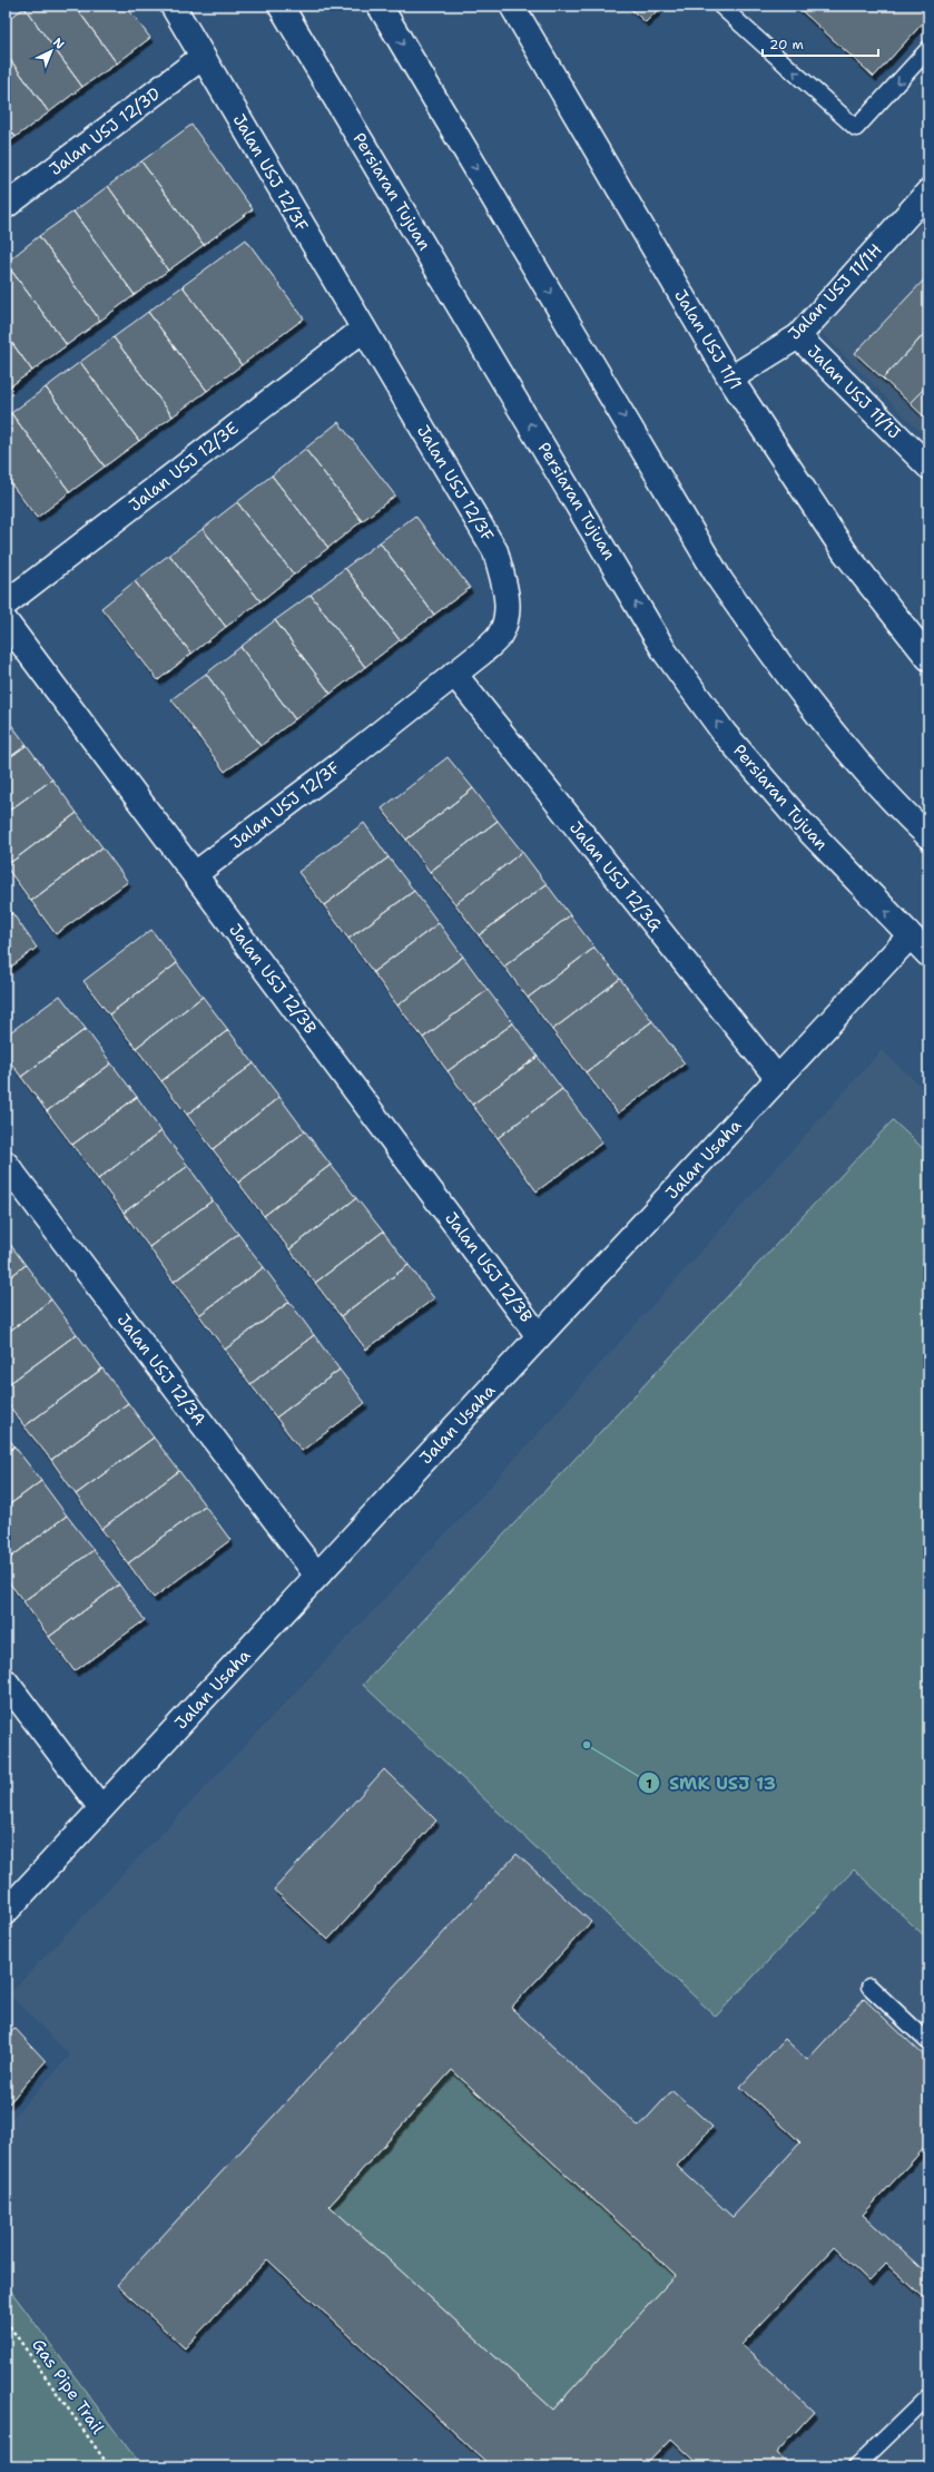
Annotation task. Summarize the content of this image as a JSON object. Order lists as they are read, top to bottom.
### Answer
{
  "streets": {
    "street": [
      "Jalan USJ 12/3D",
      "Jalan USJ 12/3F",
      "Persiaran Tujuan",
      "Jalan USJ 11/1H",
      "Jalan USJ 11/1",
      "Jalan USJ 11/1J",
      "Jalan USJ 12/3E",
      "Jalan USJ 12/3G",
      "Jalan USJ 12/3B",
      "Jalan Usaha",
      "Jalan USJ 12/3A"
    ],
    "path": ["Gas Pipe Trail"]
  },
  "crossings": [
    ["Jalan USJ 12/3D", "Jalan USJ 12/3F"],
    ["Jalan USJ 12/3F", "Jalan USJ 12/3E"],
    ["Jalan USJ 12/3F", "Jalan USJ 12/3G"],
    ["Jalan USJ 12/3F", "Jalan USJ 12/3B"],
    ["Persiaran Tujuan", "Jalan Usaha"],
    ["Jalan USJ 11/1H", "Jalan USJ 11/1"],
    ["Jalan USJ 11/1H", "Jalan USJ 11/1J"],
    ["Jalan USJ 12/3G", "Jalan Usaha"],
    ["Jalan USJ 12/3B", "Jalan Usaha"],
    ["Jalan Usaha", "Jalan USJ 12/3A"]
  ],
  "places": ["SMK USJ 13"],
  "scale_bar": "20 m",
  "north": "top right"
}
